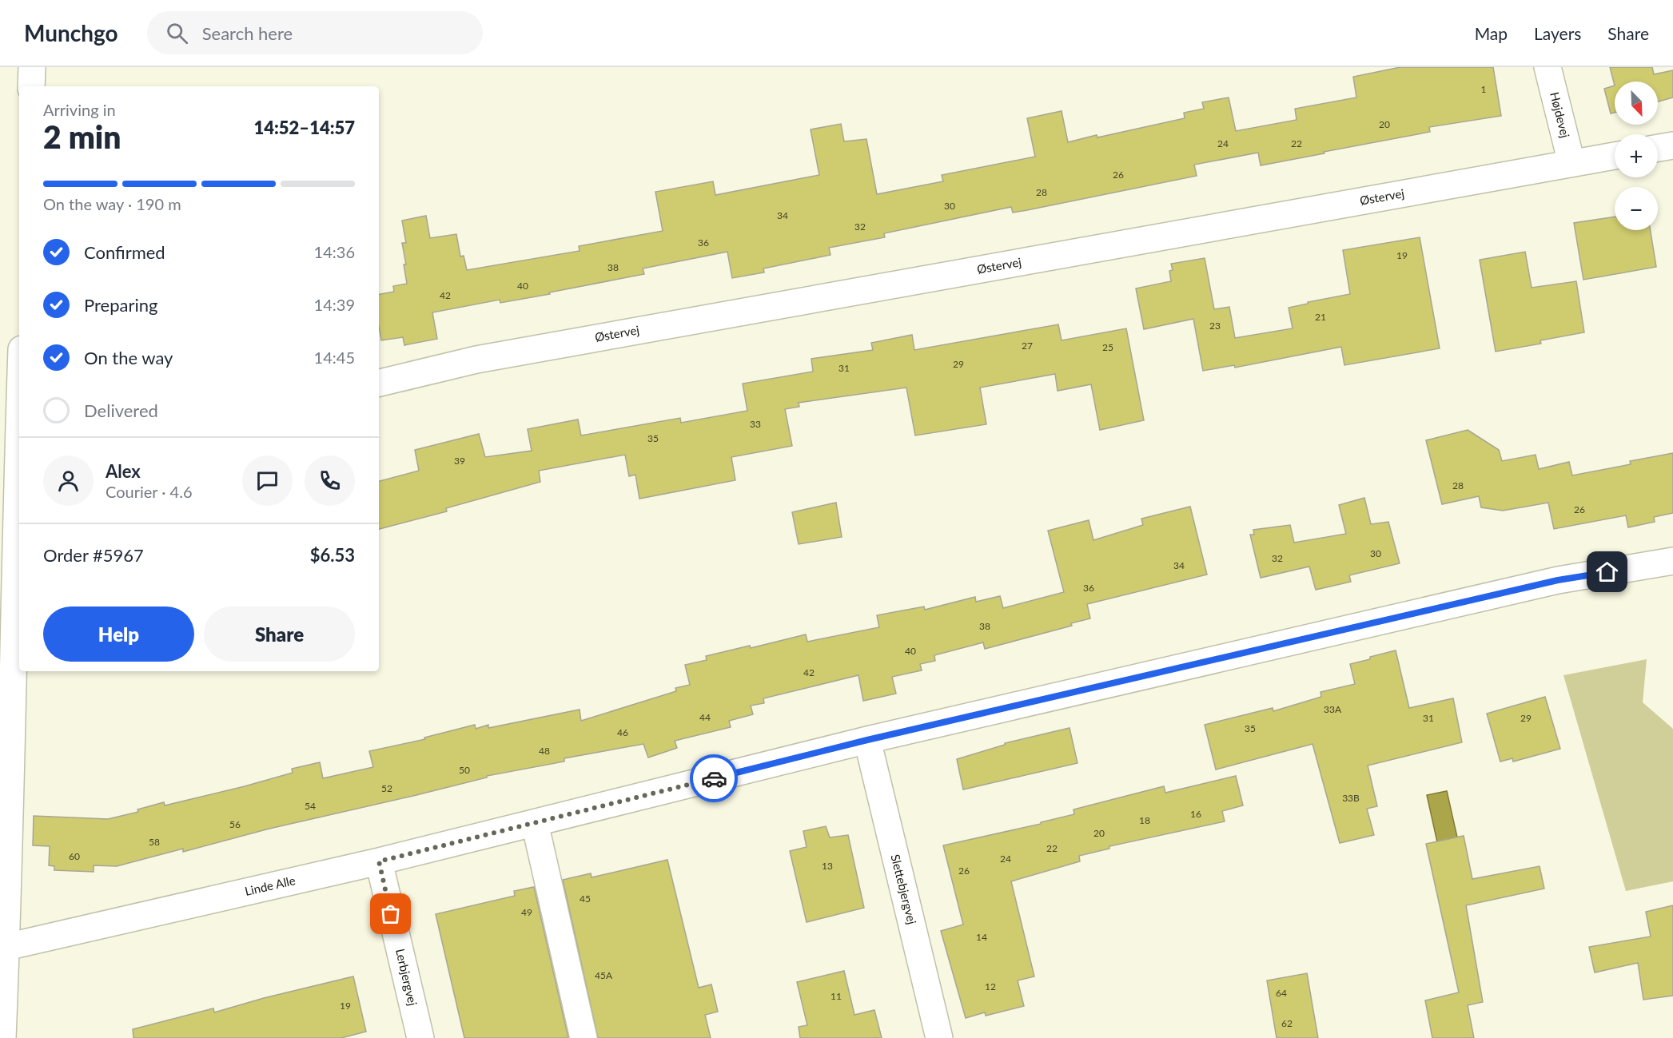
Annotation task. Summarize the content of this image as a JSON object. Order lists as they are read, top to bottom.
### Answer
{
  "streets": {
    "street": [
      "Højdevej",
      "Østervej",
      "Linde Alle",
      "Slettebjergvej",
      "Lerbjergvej"
    ]
  },
  "crossings": [
    ["Højdevej", "Østervej"],
    ["Linde Alle", "Slettebjergvej"],
    ["Linde Alle", "Lerbjergvej"]
  ],
  "house_numbers": [
    "1",
    "20",
    "24",
    "22",
    "26",
    "28",
    "30",
    "34",
    "32",
    "36",
    "19",
    "38",
    "40",
    "42",
    "21",
    "23",
    "27",
    "25",
    "29",
    "31",
    "33",
    "35",
    "39",
    "28",
    "26",
    "30",
    "32",
    "34",
    "36",
    "38",
    "40",
    "42",
    "33A",
    "44",
    "31",
    "29",
    "35",
    "46",
    "48",
    "50",
    "52",
    "33B",
    "54",
    "16",
    "18",
    "56",
    "20",
    "58",
    "22",
    "60",
    "24",
    "13",
    "26",
    "45",
    "49",
    "14",
    "45A",
    "12",
    "64",
    "11",
    "19",
    "62"
  ],
  "north": "bottom right",
  "page": {
    "header": "Munchgo",
    "search": "Search here",
    "nav": ["Map", "Layers", "Share"],
    "map_buttons": ["+", "−"],
    "heading": ["2 min", "Arriving in", "14:52–14:57"],
    "panel": [
      "Alex",
      "Courier · 4.6",
      "Order #5967",
      "$6.53"
    ],
    "bar": "On the way · 190 m",
    "list": [
      ["Confirmed", "14:36"],
      ["Preparing", "14:39"],
      ["On the way", "14:45"],
      "Delivered"
    ],
    "buttons": ["Help", "Share"]
  }
}
